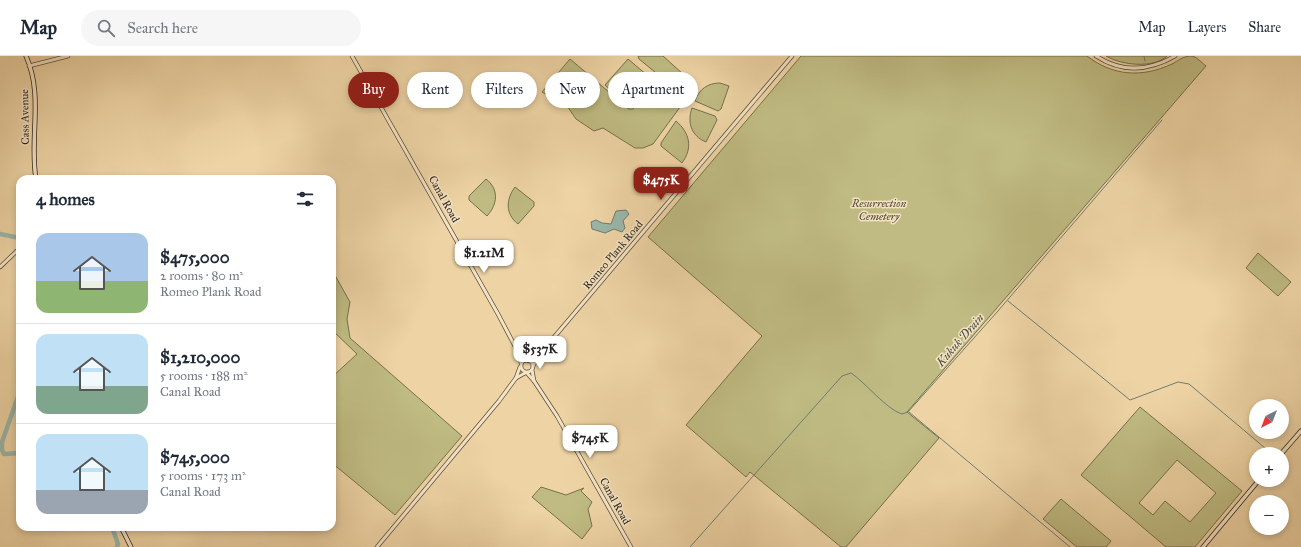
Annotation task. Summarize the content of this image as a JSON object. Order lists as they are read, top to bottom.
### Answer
{
  "streets": {
    "main road": ["Cass Avenue"],
    "street": ["Canal Road", "Romeo Plank Road"]
  },
  "crossings": [
    ["Canal Road", "Romeo Plank Road"]
  ],
  "water": ["Kukuk Drain"],
  "parks": ["Resurrection Cemetery"],
  "north": "bottom left",
  "page": {
    "header": "Map",
    "search": "Search here",
    "nav": ["Map", "Layers", "Share"],
    "chip": [
      "Buy",
      "Rent",
      "Filters",
      "New",
      "Apartment"
    ],
    "price": [
      "$475K",
      "$1.21M",
      "$537K",
      "$745K"
    ],
    "heading": "4 homes",
    "list": [
      {
        "name": "$475,000",
        "note": "2 rooms · 80 m² · Romeo Plank Road"
      },
      {
        "name": "$1,210,000",
        "note": "5 rooms · 188 m² · Canal Road"
      },
      {
        "name": "$745,000",
        "note": "5 rooms · 173 m² · Canal Road"
      }
    ],
    "map_buttons": ["+", "−"]
  }
}
